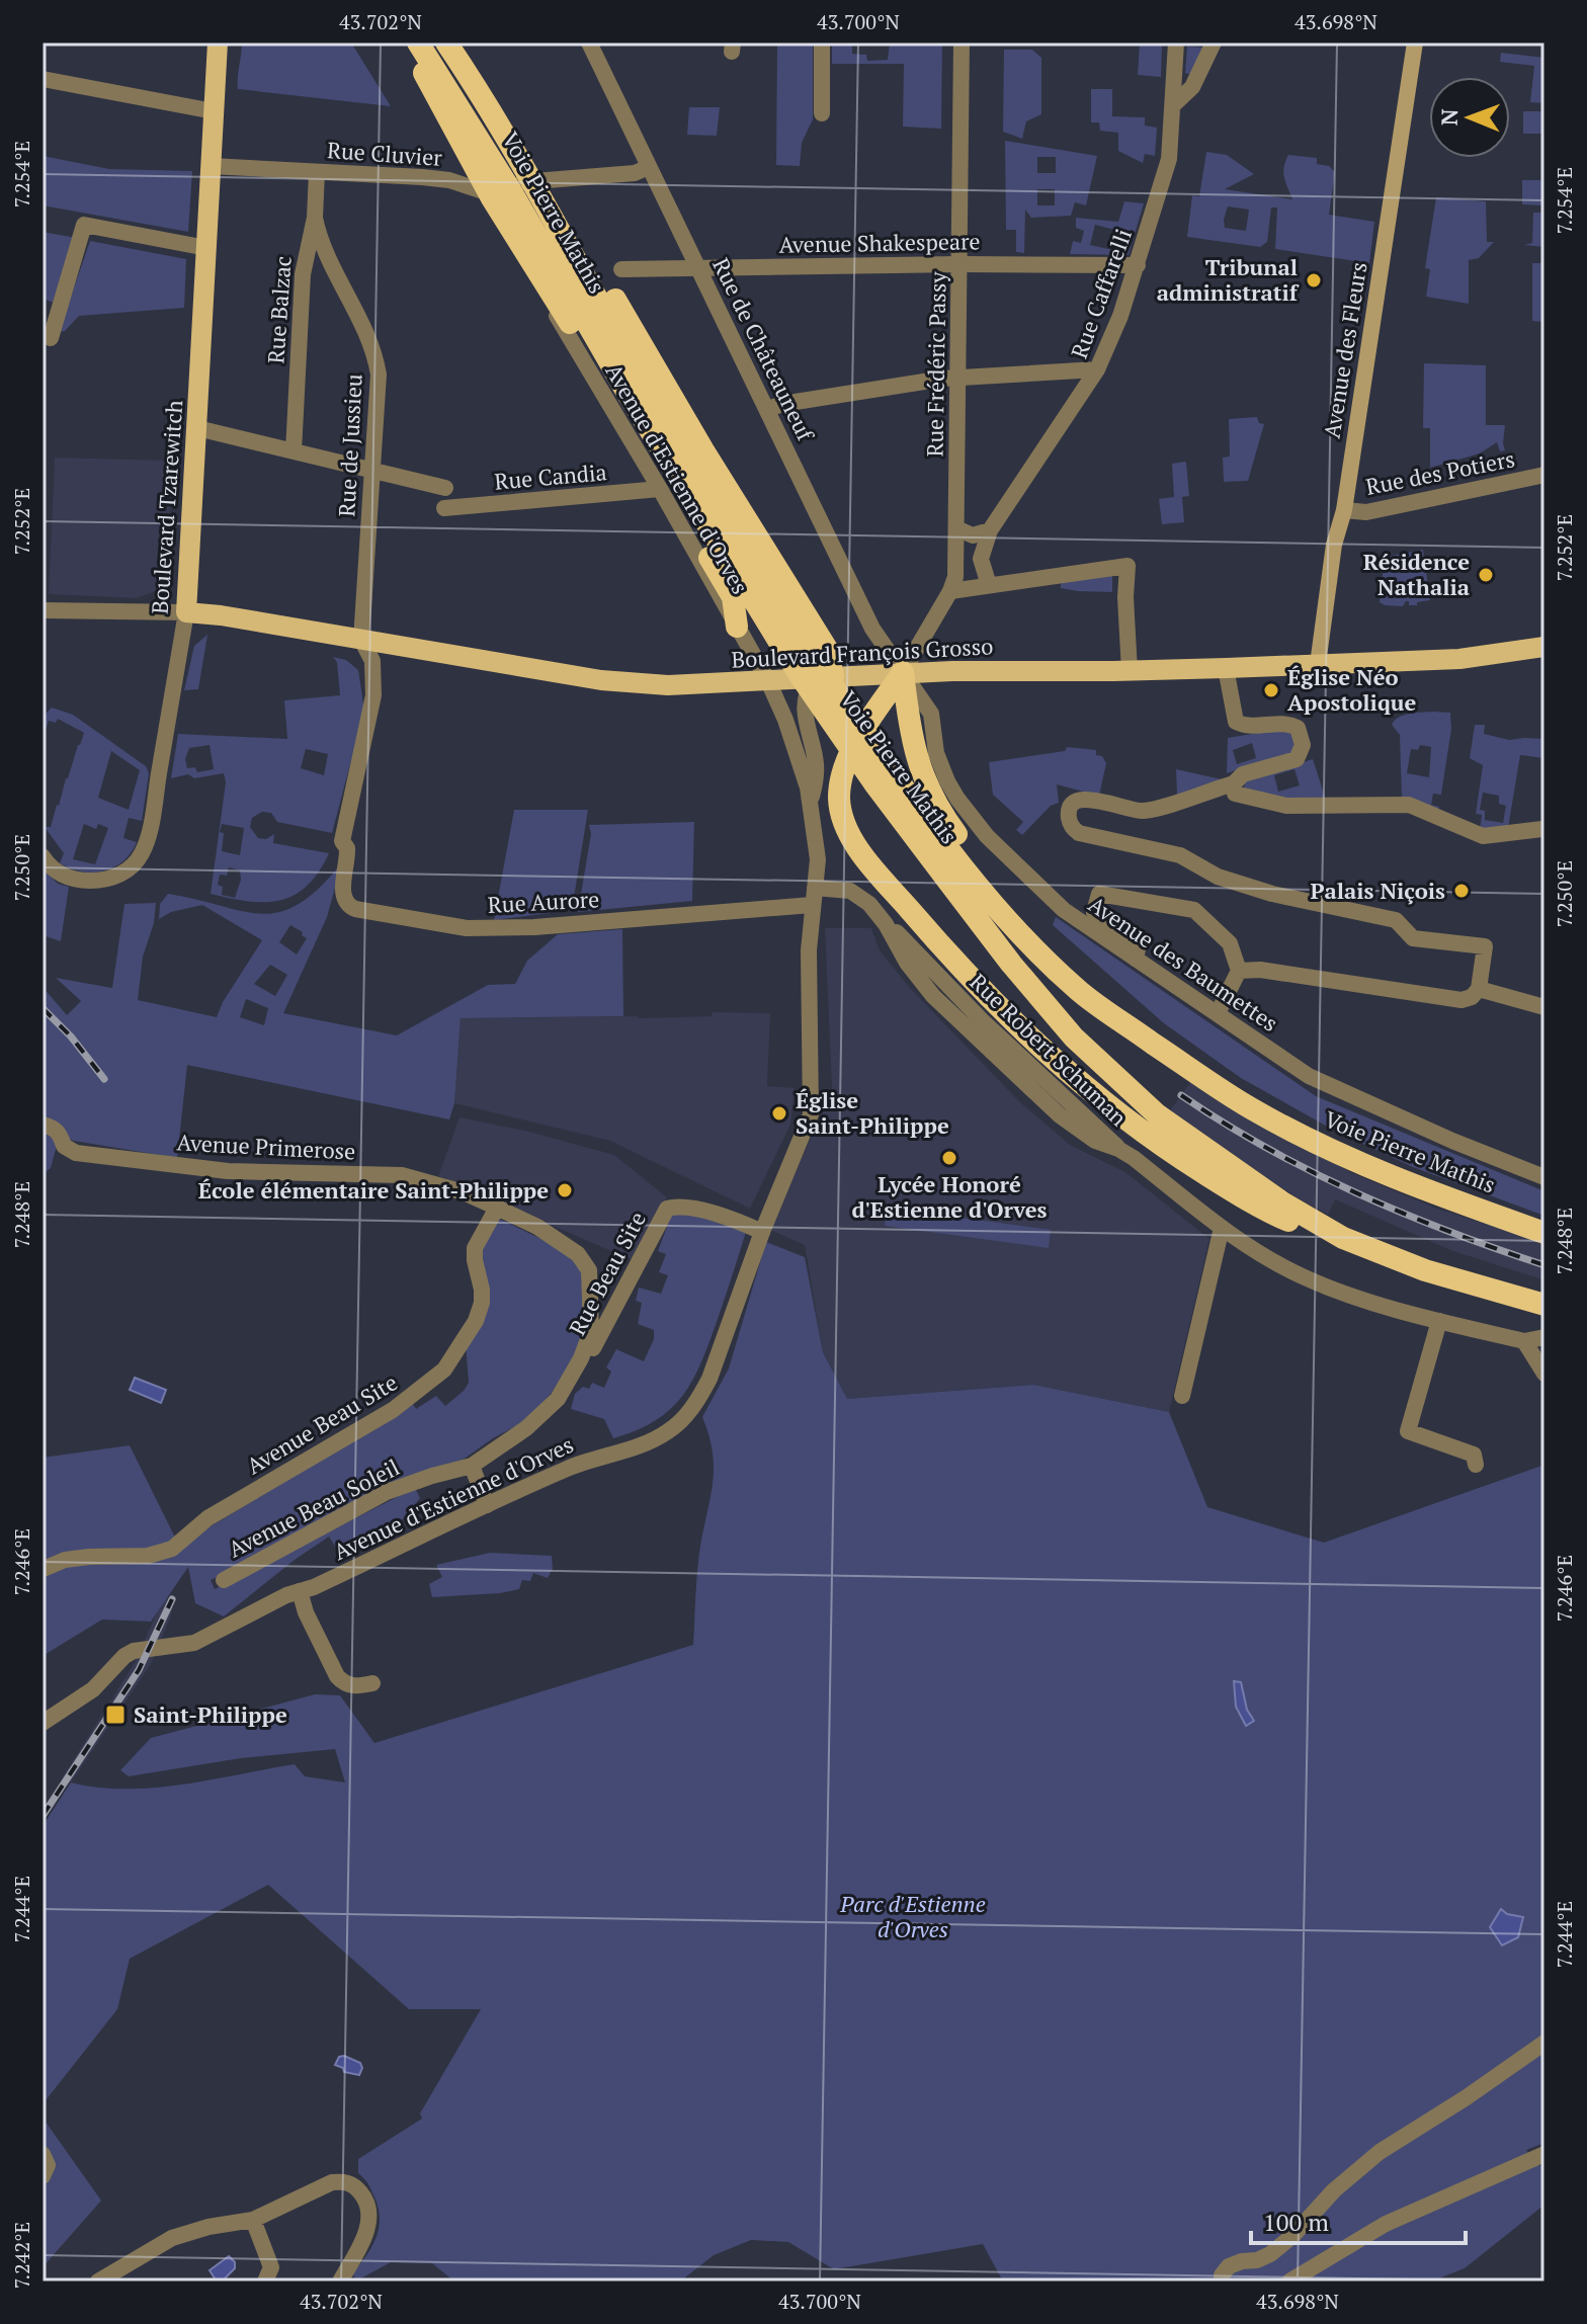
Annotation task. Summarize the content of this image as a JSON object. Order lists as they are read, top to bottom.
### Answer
{
  "streets": {
    "highway": ["Voie Pierre Mathis"],
    "main road": ["Avenue des Fleurs", "Boulevard Tzarewitch", "Boulevard François Grosso"],
    "street": [
      "Rue Cluvier",
      "Avenue Shakespeare",
      "Rue Caffarelli",
      "Rue Balzac",
      "Rue de Châteauneuf",
      "Rue Frédéric Passy",
      "Rue de Jussieu",
      "Rue des Potiers",
      "Rue Candia",
      "Avenue d'Estienne d'Orves",
      "Rue Aurore",
      "Avenue des Baumettes",
      "Rue Robert Schuman",
      "Avenue Primerose",
      "Rue Beau Site",
      "Avenue Beau Site",
      "Avenue Beau Soleil"
    ]
  },
  "crossings": [
    ["Rue Cluvier", "Rue Balzac"],
    ["Rue Cluvier", "Rue de Châteauneuf"],
    ["Rue Cluvier", "Avenue d'Estienne d'Orves"],
    ["Rue Cluvier", "Boulevard Tzarewitch"],
    ["Avenue Shakespeare", "Rue Caffarelli"],
    ["Avenue Shakespeare", "Rue de Châteauneuf"],
    ["Avenue Shakespeare", "Rue Frédéric Passy"],
    ["Rue Balzac", "Rue de Jussieu"],
    ["Rue de Châteauneuf", "Rue Frédéric Passy"],
    ["Rue de Châteauneuf", "Boulevard François Grosso"],
    ["Rue de Châteauneuf", "Avenue des Baumettes"],
    ["Avenue des Fleurs", "Rue des Potiers"],
    ["Avenue des Fleurs", "Boulevard François Grosso"],
    ["Rue Frédéric Passy", "Boulevard François Grosso"],
    ["Rue Frédéric Passy", "Avenue des Baumettes"],
    ["Rue de Jussieu", "Boulevard François Grosso"],
    ["Rue de Jussieu", "Rue Aurore"],
    ["Rue Candia", "Avenue d'Estienne d'Orves"],
    ["Avenue d'Estienne d'Orves", "Boulevard François Grosso"],
    ["Avenue d'Estienne d'Orves", "Rue Aurore"],
    ["Avenue d'Estienne d'Orves", "Rue Robert Schuman"],
    ["Avenue d'Estienne d'Orves", "Rue Beau Site"],
    ["Boulevard Tzarewitch", "Boulevard François Grosso"],
    ["Boulevard François Grosso", "Rue Aurore"],
    ["Boulevard François Grosso", "Avenue des Baumettes"],
    ["Rue Aurore", "Rue Robert Schuman"],
    ["Avenue Primerose", "Avenue Beau Site"]
  ],
  "parks": ["Parc d'Estienne d'Orves"],
  "places": {
    "other": [
      "Tribunal administratif",
      "Résidence Nathalia",
      "Église Néo Apostolique",
      "Palais Niçois",
      "Église Saint-Philippe",
      "Lycée Honoré d'Estienne d'Orves",
      "École élémentaire Saint-Philippe"
    ],
    "transit": ["Saint-Philippe"]
  },
  "scale_bar": "100 m",
  "north": "left",
  "coordinates": [
    "43.702°N",
    "43.700°N",
    "43.698°N",
    "7.254°E",
    "7.252°E",
    "7.250°E",
    "7.248°E",
    "7.246°E",
    "7.244°E",
    "7.242°E"
  ]
}
